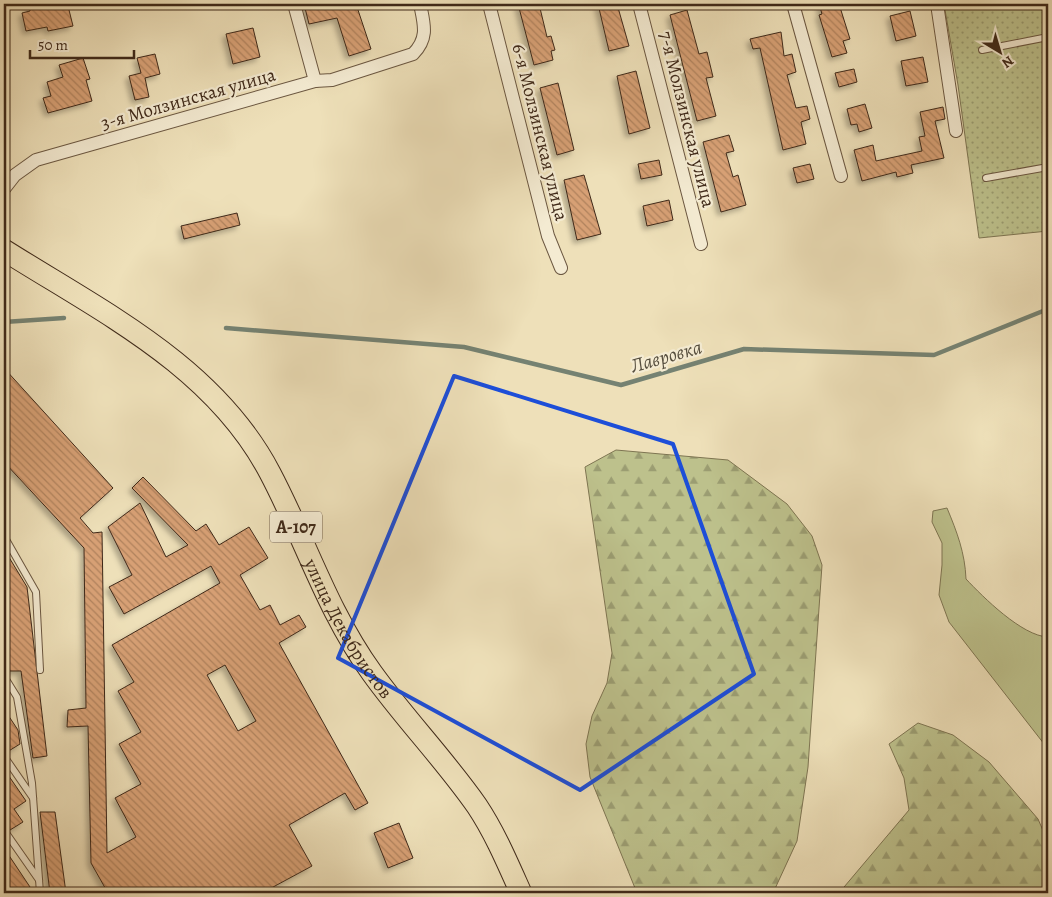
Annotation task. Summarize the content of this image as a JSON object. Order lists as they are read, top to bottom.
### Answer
{
  "streets": {
    "highway": ["А-107", "улица Декабристов"],
    "street": ["3-я Молзинская улица", "7-я Молзинская улица", "6-я Молзинская улица"]
  },
  "water": ["Лавровка"],
  "scale_bar": "50 m",
  "north": "bottom right"
}
